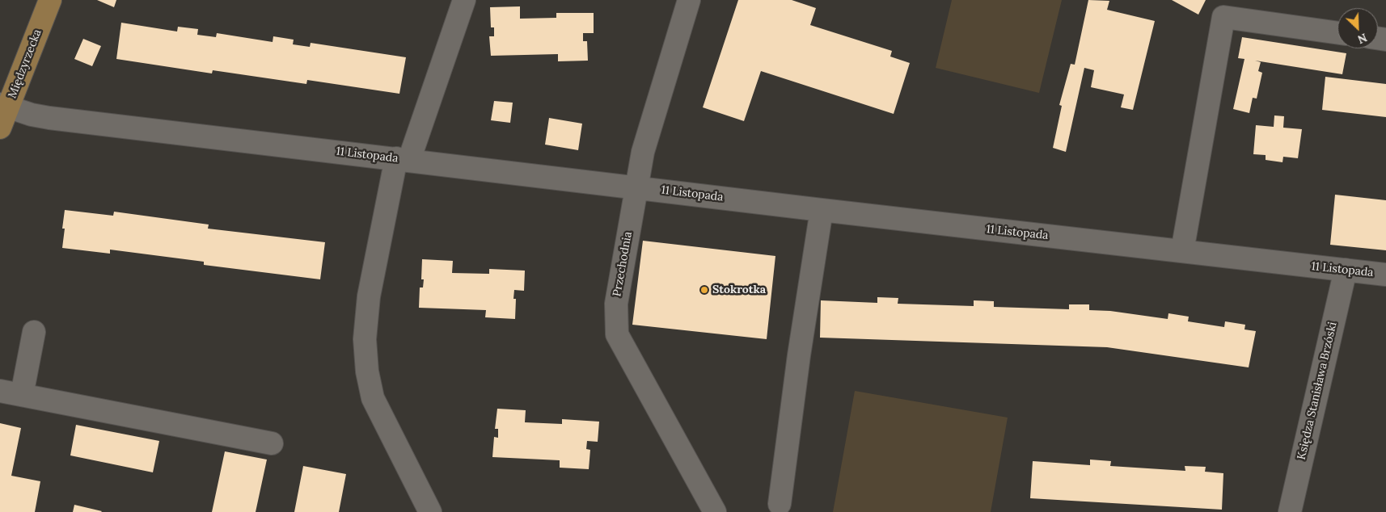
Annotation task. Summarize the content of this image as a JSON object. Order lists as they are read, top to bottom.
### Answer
{
  "streets": {
    "main road": ["Międzyrzecka"],
    "street": ["11 Listopada", "Przechodnia", "Księdza Stanisława Brzóski"]
  },
  "crossings": [
    ["Międzyrzecka", "11 Listopada"],
    ["11 Listopada", "Przechodnia"],
    ["11 Listopada", "Księdza Stanisława Brzóski"]
  ],
  "places": ["Stokrotka"],
  "north": "bottom right"
}
